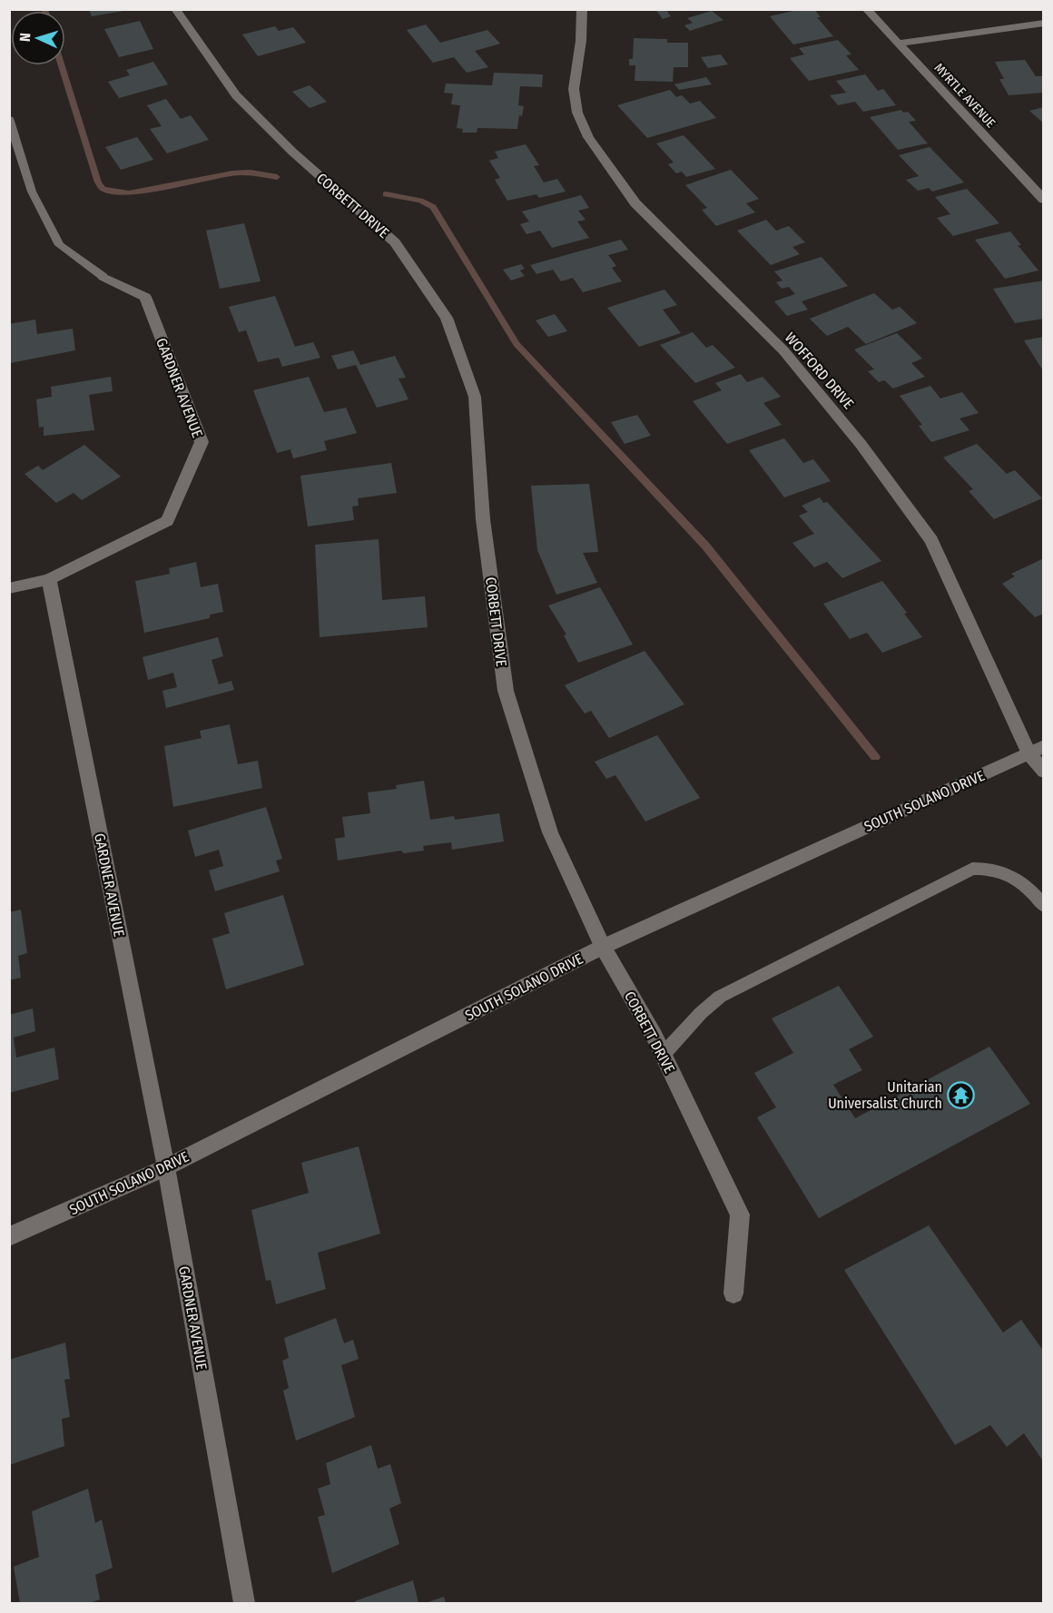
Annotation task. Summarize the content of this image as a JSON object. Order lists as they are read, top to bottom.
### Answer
{
  "streets": {
    "street": [
      "MYRTLE AVENUE",
      "CORBETT DRIVE",
      "WOFFORD DRIVE",
      "GARDNER AVENUE",
      "SOUTH SOLANO DRIVE"
    ]
  },
  "crossings": [
    ["CORBETT DRIVE", "SOUTH SOLANO DRIVE"],
    ["WOFFORD DRIVE", "SOUTH SOLANO DRIVE"],
    ["GARDNER AVENUE", "SOUTH SOLANO DRIVE"]
  ],
  "places": {
    "temple": ["Unitarian Universalist Church"]
  },
  "north": "left"
}
